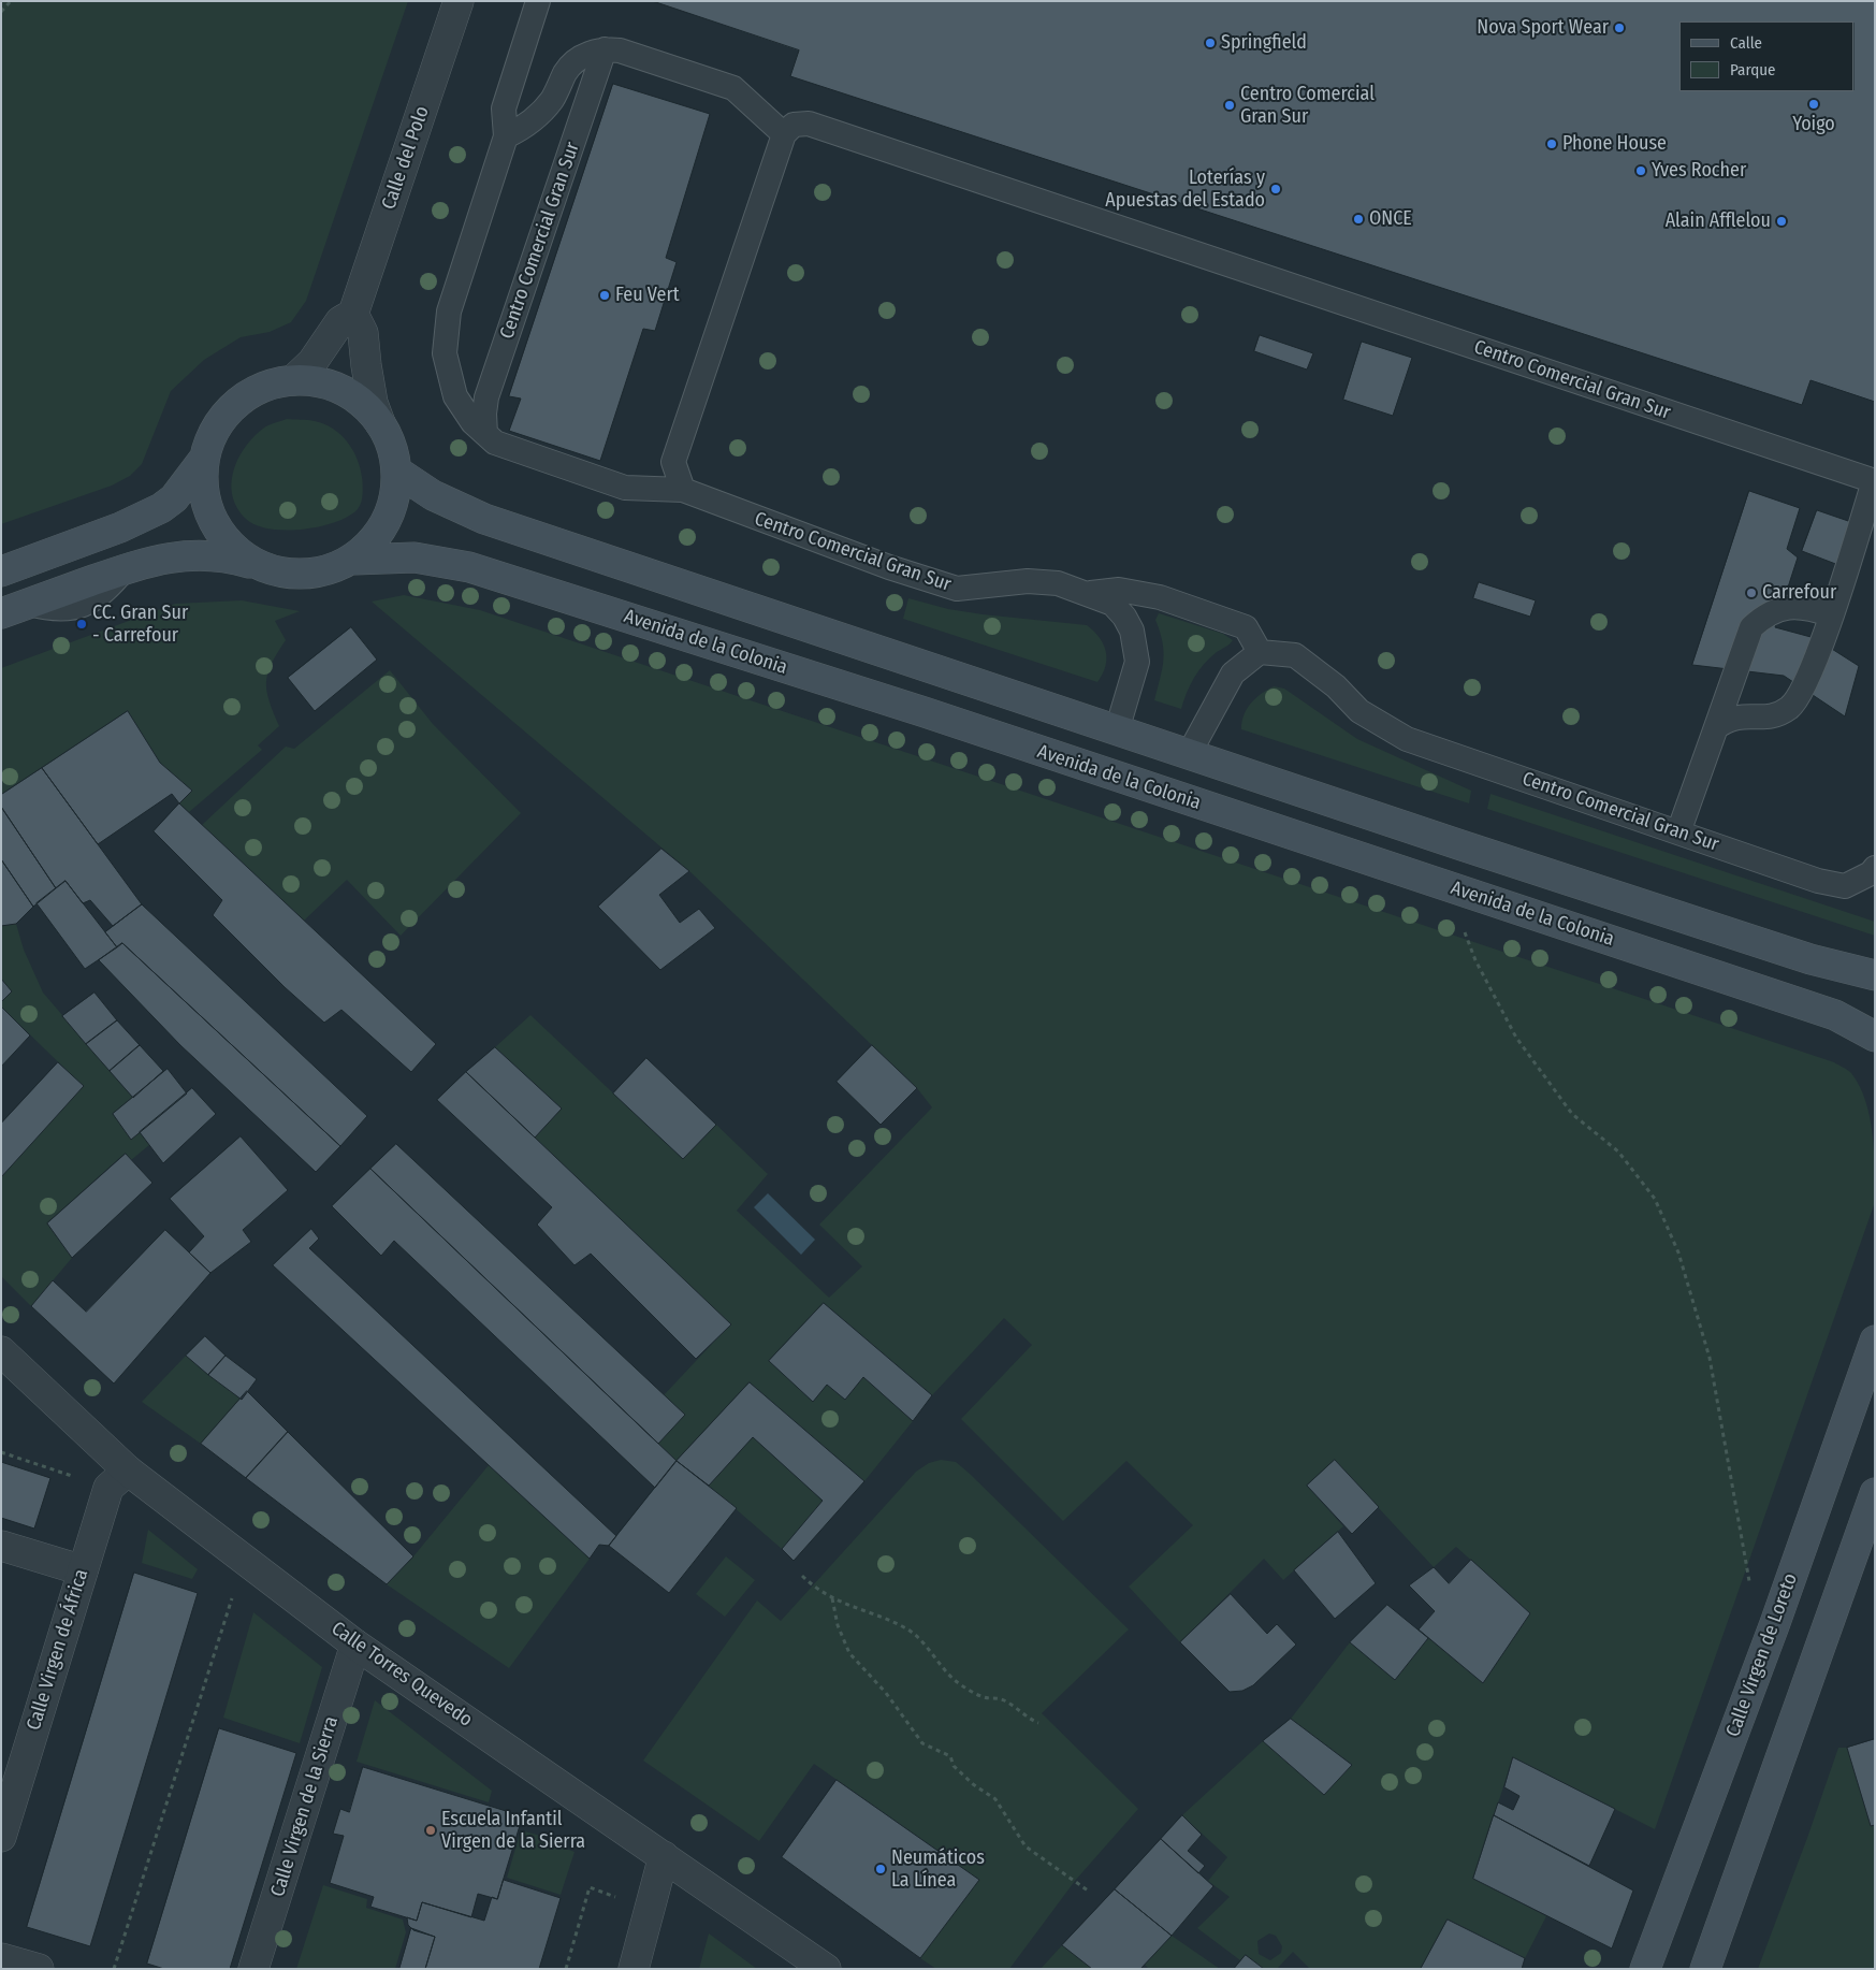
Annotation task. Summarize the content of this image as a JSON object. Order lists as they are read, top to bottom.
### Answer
{
  "streets": {
    "main road": ["Avenida de la Colonia", "Calle Virgen de Loreto"],
    "street": [
      "Calle del Polo",
      "Calle Virgen de África",
      "Calle Torres Quevedo",
      "Calle Virgen de la Sierra"
    ],
    "lane": ["Centro Comercial Gran Sur"]
  },
  "crossings": [
    ["Calle Virgen de África", "Calle Torres Quevedo"],
    ["Calle Torres Quevedo", "Calle Virgen de la Sierra"]
  ],
  "places": [
    "Nova Sport Wear",
    "Springfield",
    "Yoigo",
    "Centro Comercial Gran Sur",
    "Phone House",
    "Yves Rocher",
    "Loterías y Apuestas del Estado",
    "ONCE",
    "Alain Afflelou",
    "Feu Vert",
    "Carrefour",
    "CC. Gran Sur - Carrefour",
    "Escuela Infantil Virgen de la Sierra",
    "Neumáticos La Línea"
  ],
  "legend": ["Calle", "Parque"]
}
